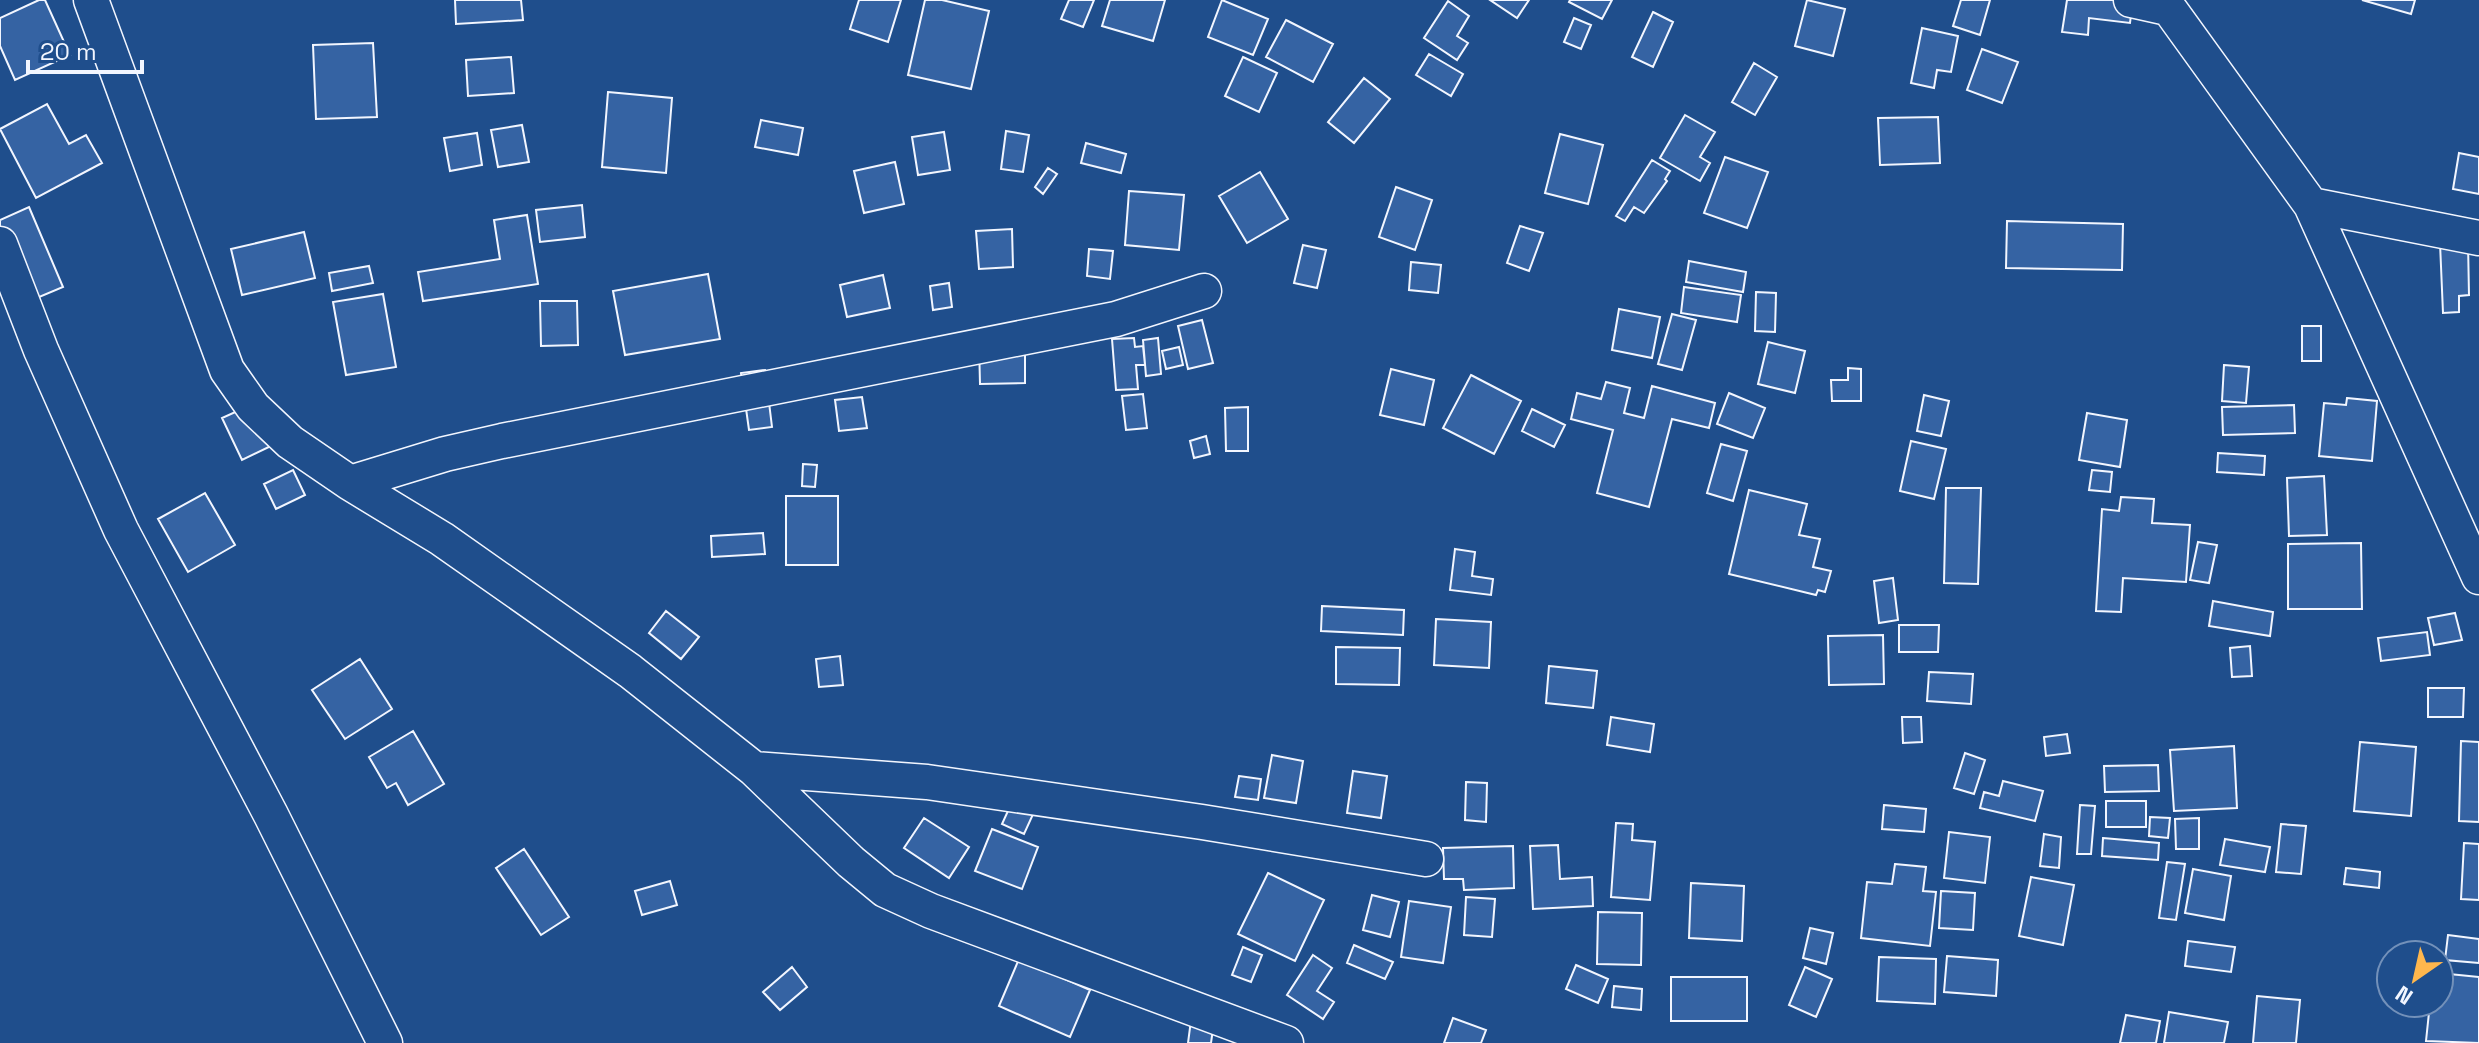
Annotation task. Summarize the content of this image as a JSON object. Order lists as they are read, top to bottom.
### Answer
{
  "scale_bar": "20 m",
  "north": "bottom left"
}
